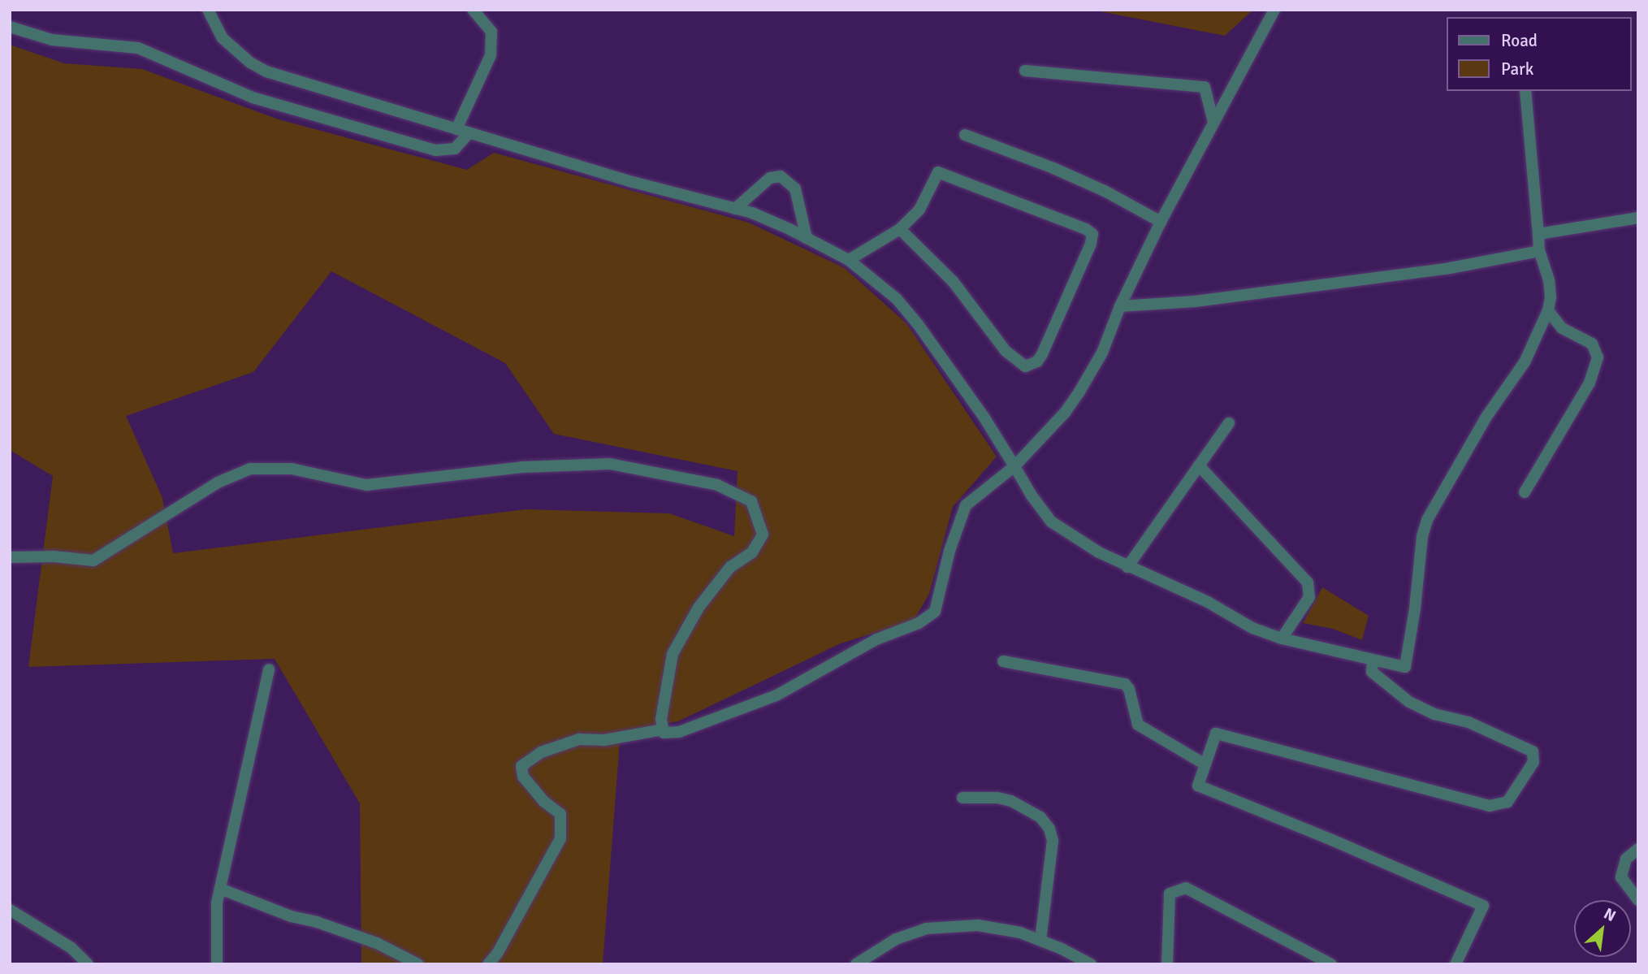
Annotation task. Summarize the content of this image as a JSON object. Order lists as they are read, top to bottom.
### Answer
{
  "legend": ["Road", "Park"],
  "north": "top right"
}
